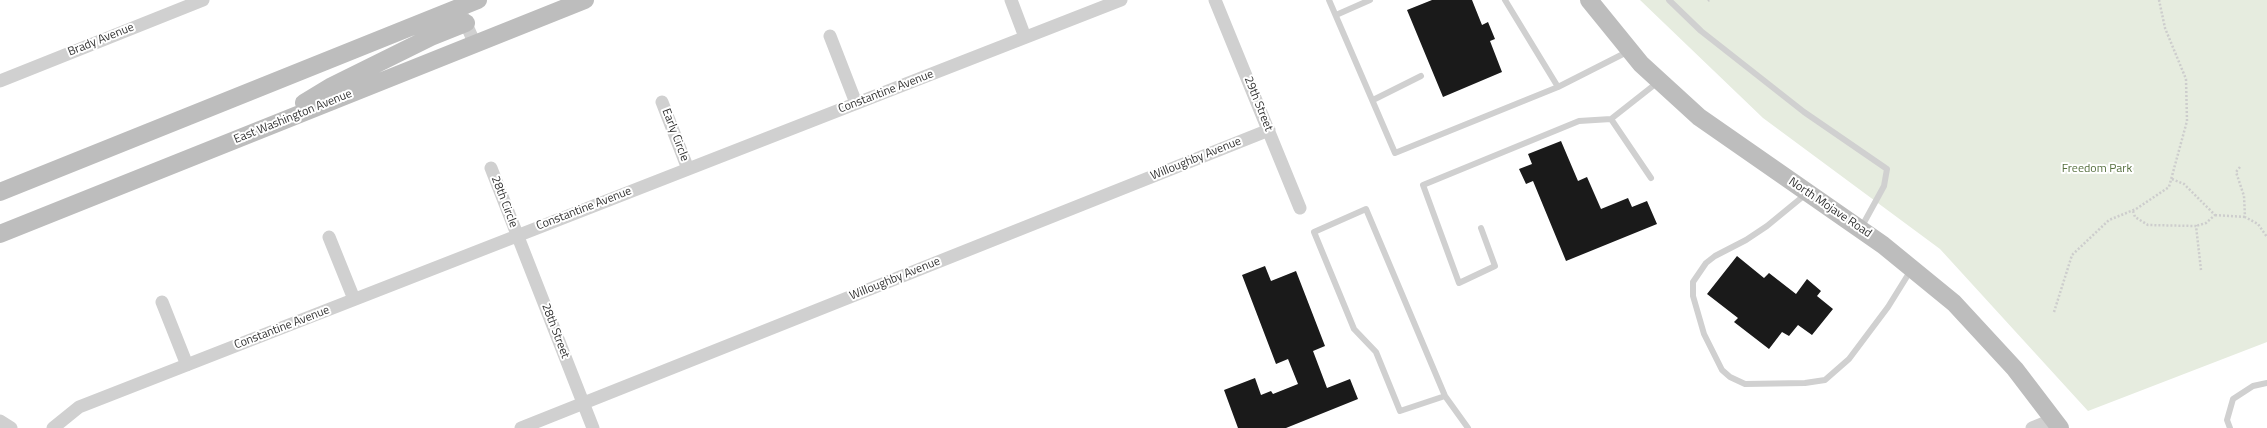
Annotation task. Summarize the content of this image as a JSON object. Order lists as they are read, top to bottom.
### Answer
{
  "streets": {
    "main road": ["East Washington Avenue", "North Mojave Road"],
    "street": [
      "Brady Avenue",
      "Constantine Avenue",
      "29th Street",
      "Early Circle",
      "Willoughby Avenue",
      "28th Circle",
      "28th Street"
    ]
  },
  "crossings": [
    ["Constantine Avenue", "Early Circle"],
    ["Constantine Avenue", "28th Circle"],
    ["Constantine Avenue", "28th Street"],
    ["29th Street", "Willoughby Avenue"],
    ["Willoughby Avenue", "28th Street"],
    ["28th Circle", "28th Street"]
  ],
  "parks": ["Freedom Park"]
}
